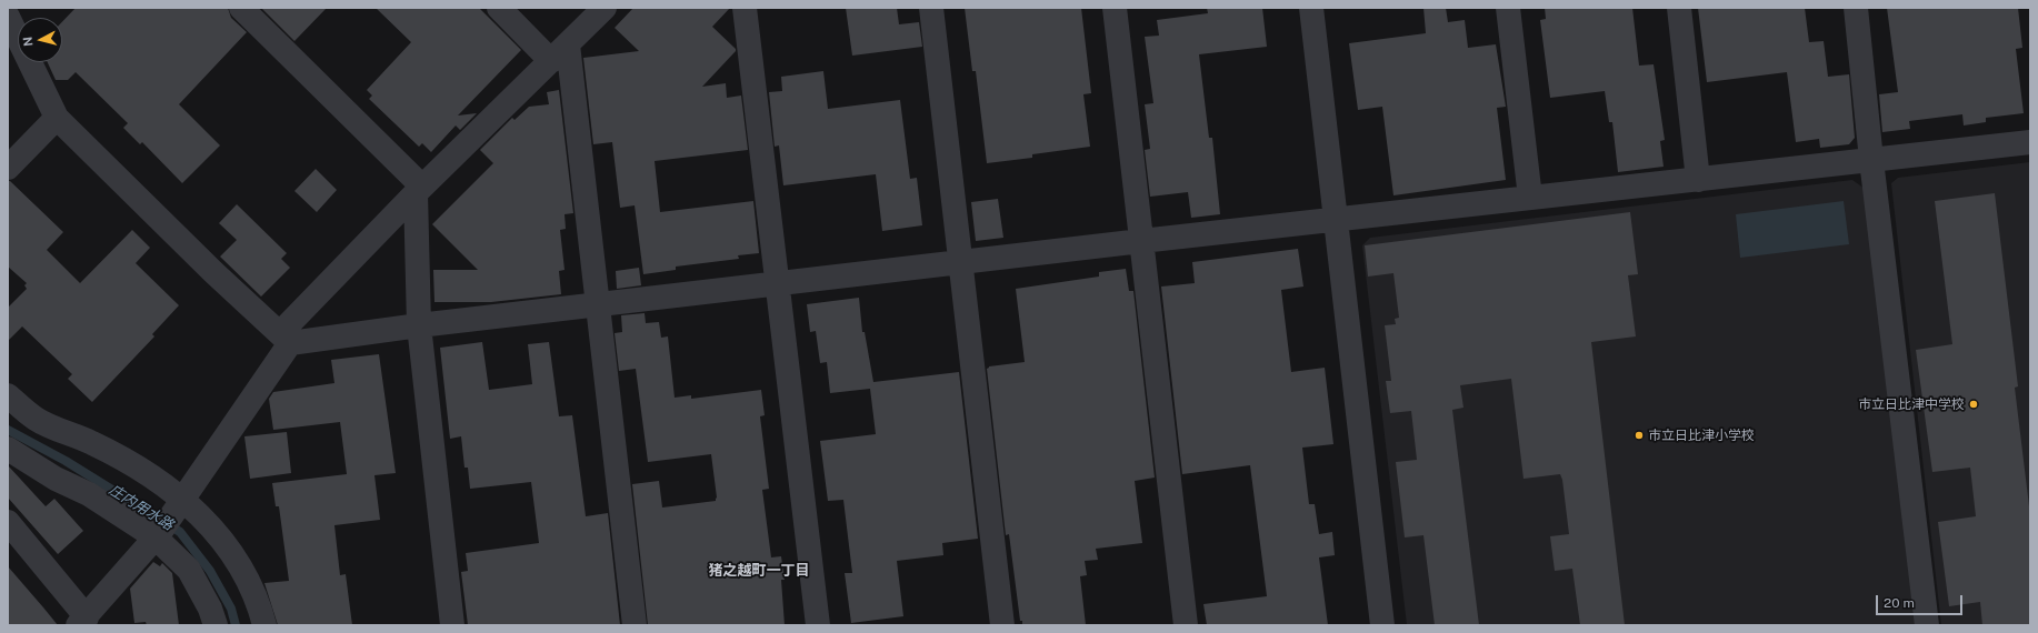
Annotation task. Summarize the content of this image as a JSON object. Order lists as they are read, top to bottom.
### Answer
{
  "districts": ["猪之越町一丁目"],
  "water": ["庄内用水路"],
  "places": ["市立日比津中学校", "市立日比津小学校"],
  "scale_bar": "20 m",
  "north": "left"
}
